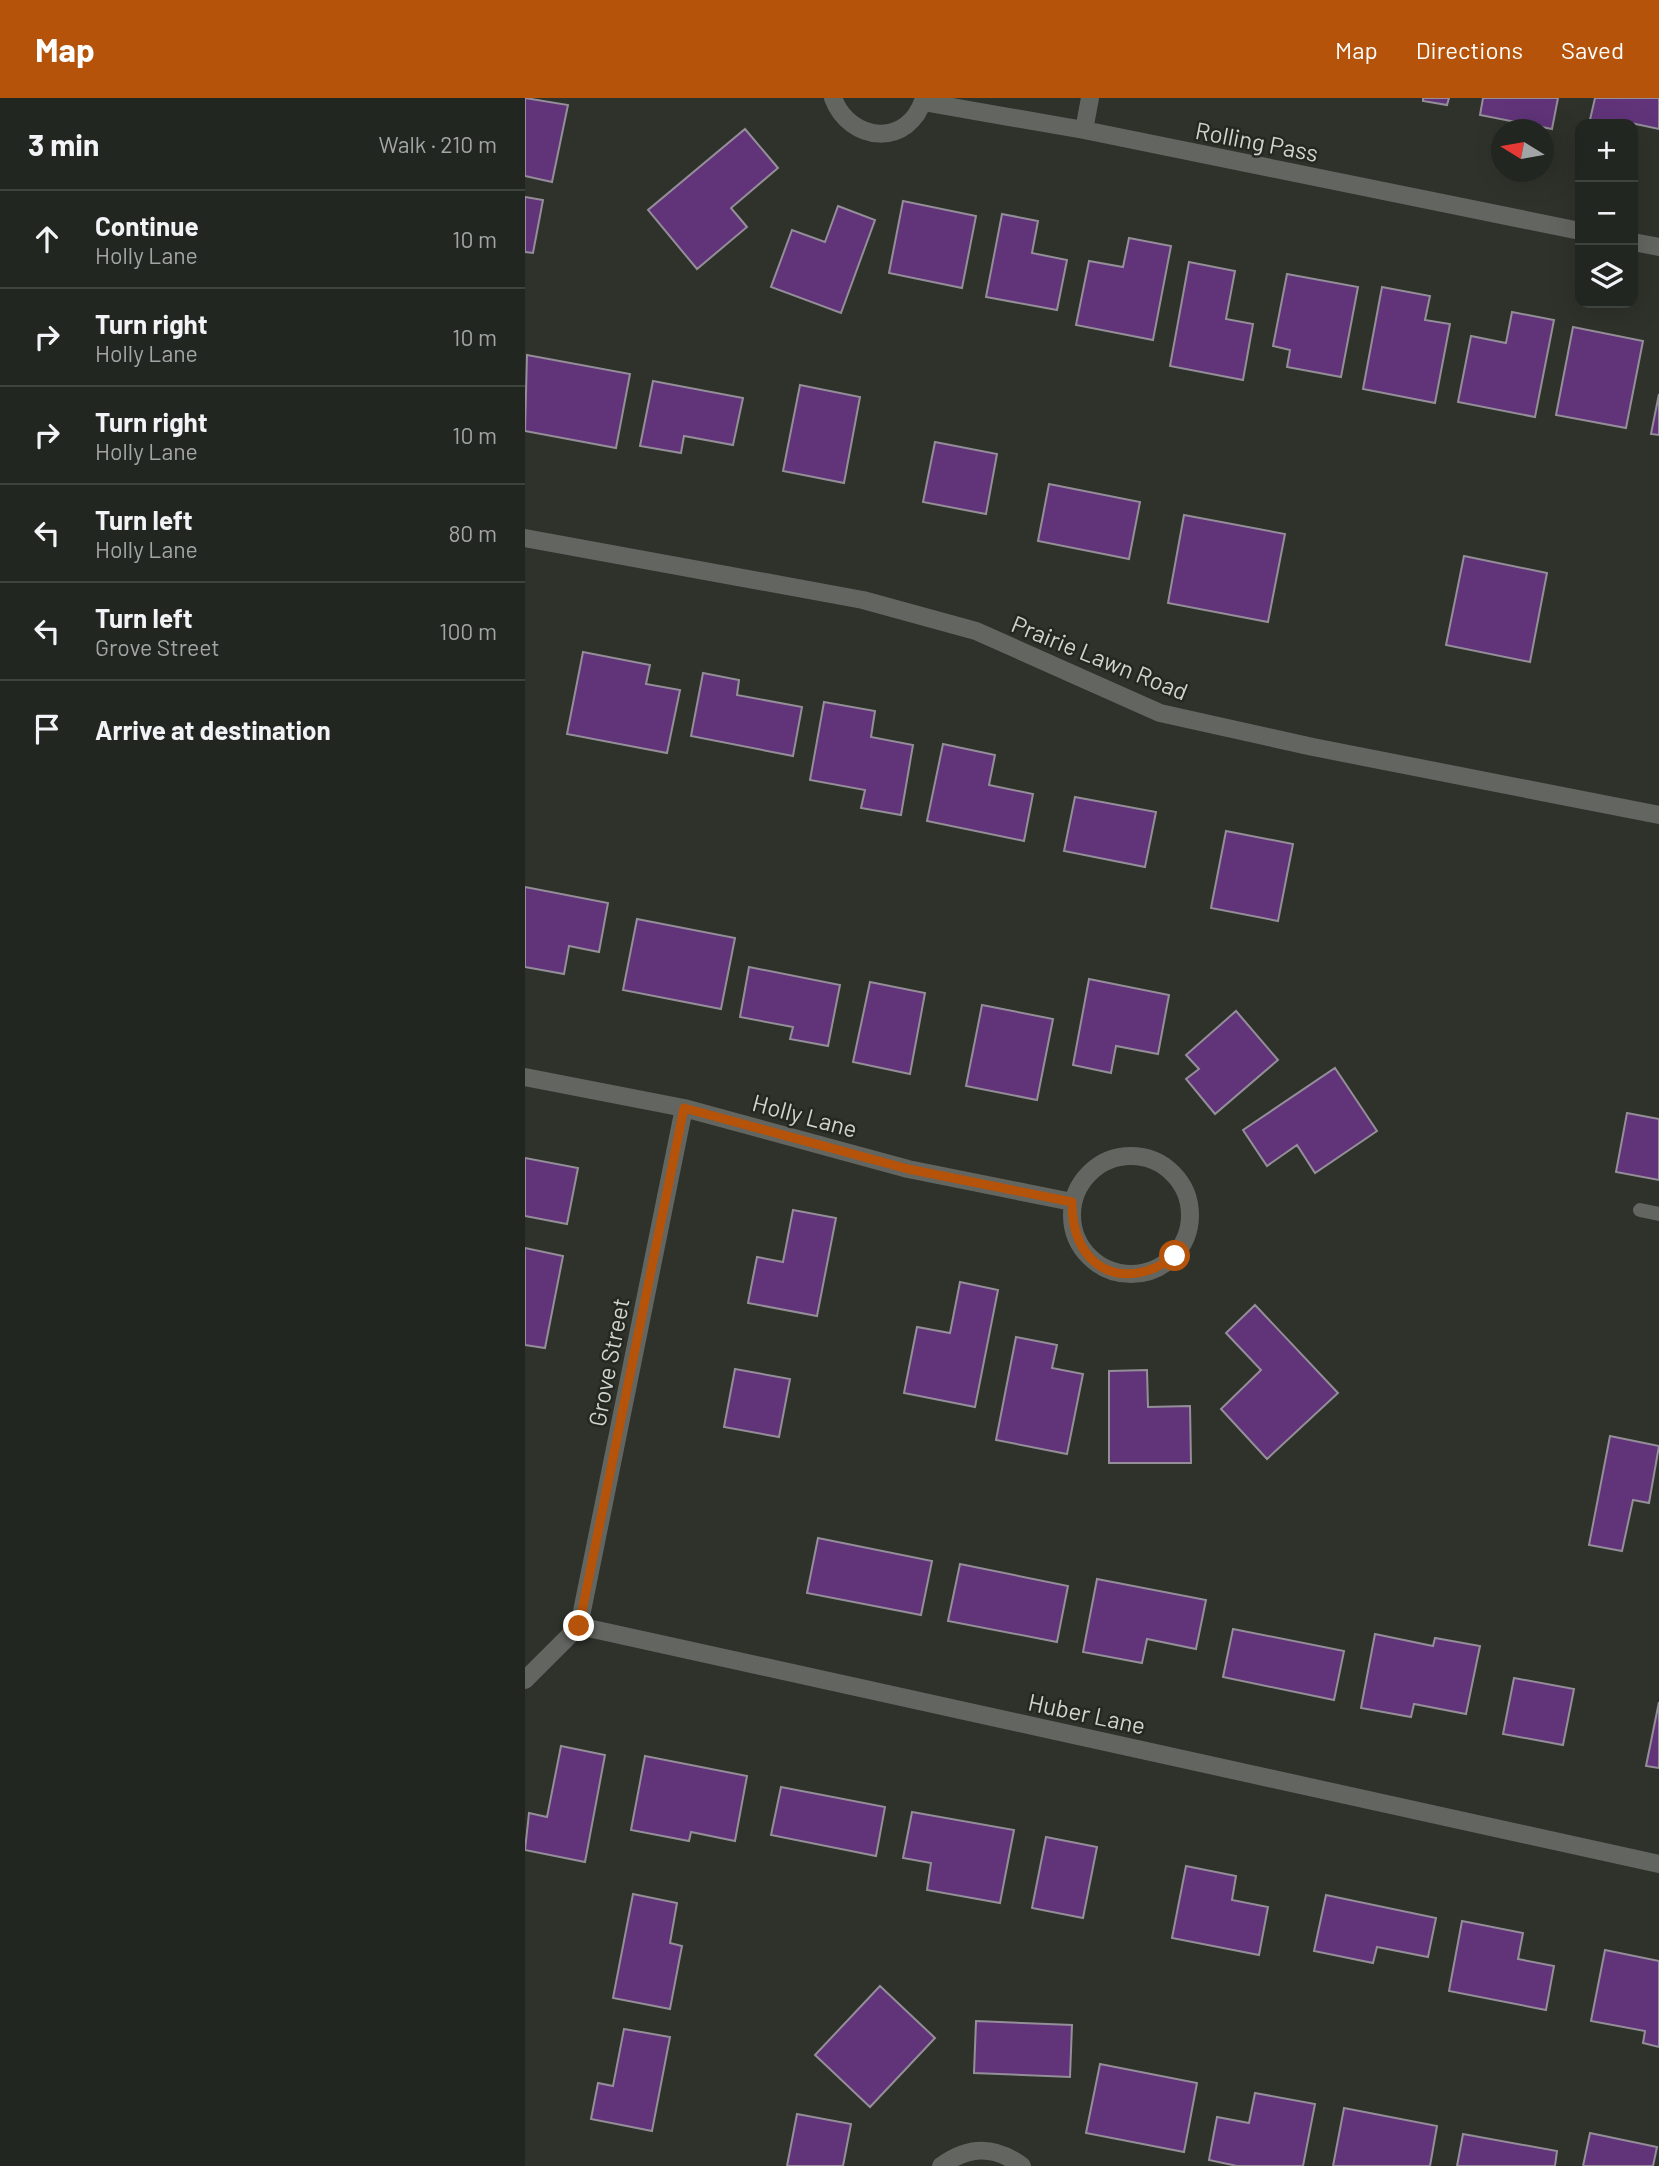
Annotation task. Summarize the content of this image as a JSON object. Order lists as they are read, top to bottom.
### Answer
{
  "streets": {
    "street": [
      "Rolling Pass",
      "Prairie Lawn Road",
      "Holly Lane",
      "Grove Street",
      "Huber Lane"
    ]
  },
  "crossings": [
    ["Holly Lane", "Grove Street"],
    ["Grove Street", "Huber Lane"]
  ],
  "north": "left",
  "page": {
    "header": "Map",
    "nav": ["Map", "Directions", "Saved"],
    "heading": ["3 min", "Walk · 210 m"],
    "map_buttons": ["+", "−"],
    "list": [
      ["Continue", "Holly Lane", "10 m"],
      ["Turn right", "Holly Lane", "10 m"],
      ["Turn right", "Holly Lane", "10 m"],
      ["Turn left", "Holly Lane", "80 m"],
      ["Turn left", "Grove Street", "100 m"],
      "Arrive at destination"
    ]
  }
}
